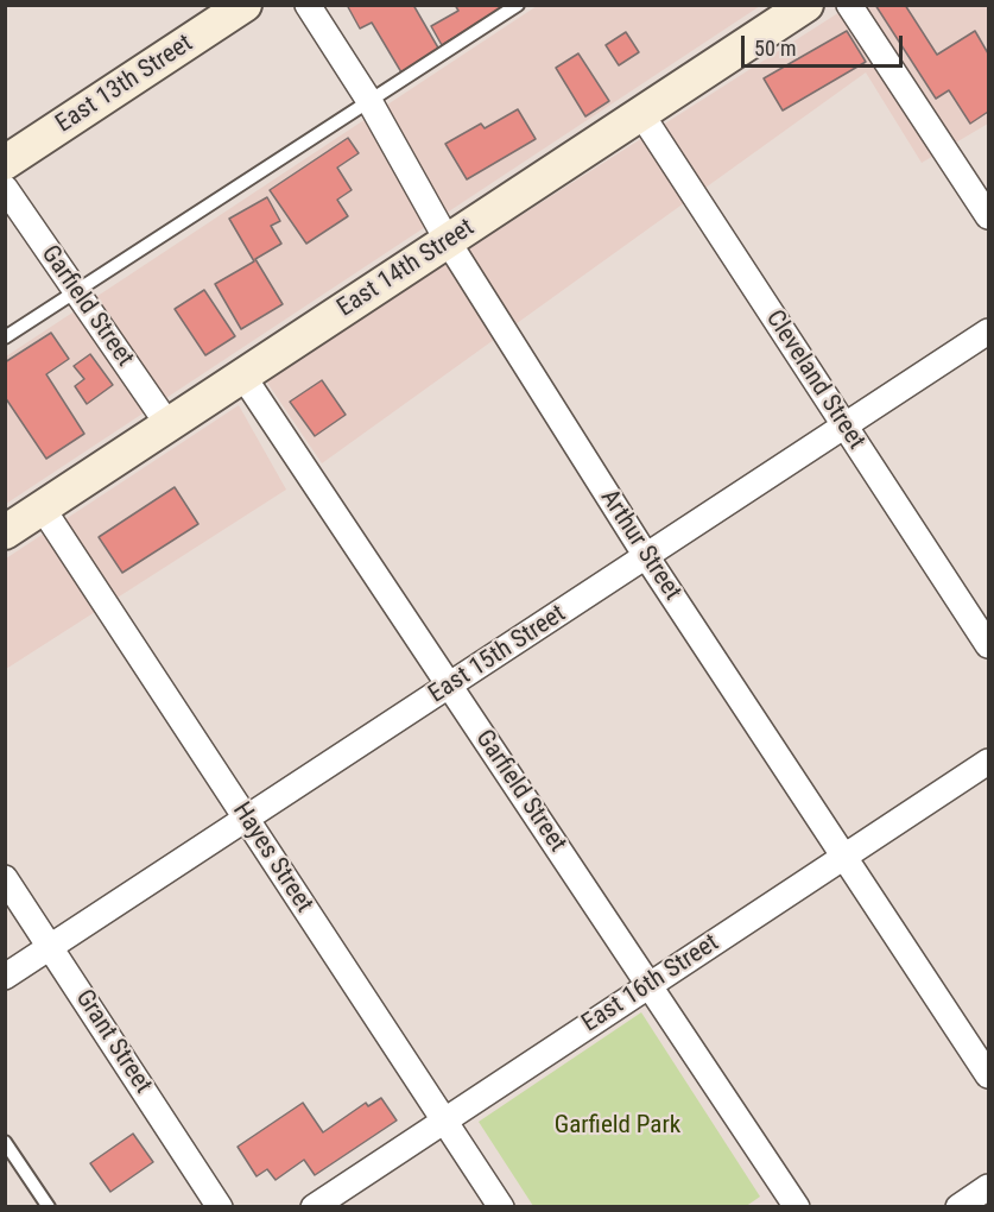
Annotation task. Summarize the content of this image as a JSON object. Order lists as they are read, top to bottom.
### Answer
{
  "streets": {
    "street": [
      "East 13th Street",
      "East 14th Street",
      "Garfield Street",
      "Cleveland Street",
      "Arthur Street",
      "East 15th Street",
      "Hayes Street",
      "East 16th Street",
      "Grant Street"
    ]
  },
  "crossings": [
    ["East 14th Street", "Garfield Street"],
    ["East 14th Street", "Cleveland Street"],
    ["East 14th Street", "Arthur Street"],
    ["East 14th Street", "Hayes Street"],
    ["Garfield Street", "East 15th Street"],
    ["Garfield Street", "East 16th Street"],
    ["Cleveland Street", "East 15th Street"],
    ["Arthur Street", "East 15th Street"],
    ["Arthur Street", "East 16th Street"],
    ["East 15th Street", "Hayes Street"],
    ["East 15th Street", "Grant Street"],
    ["Hayes Street", "East 16th Street"]
  ],
  "parks": ["Garfield Park"],
  "scale_bar": "50 m"
}
